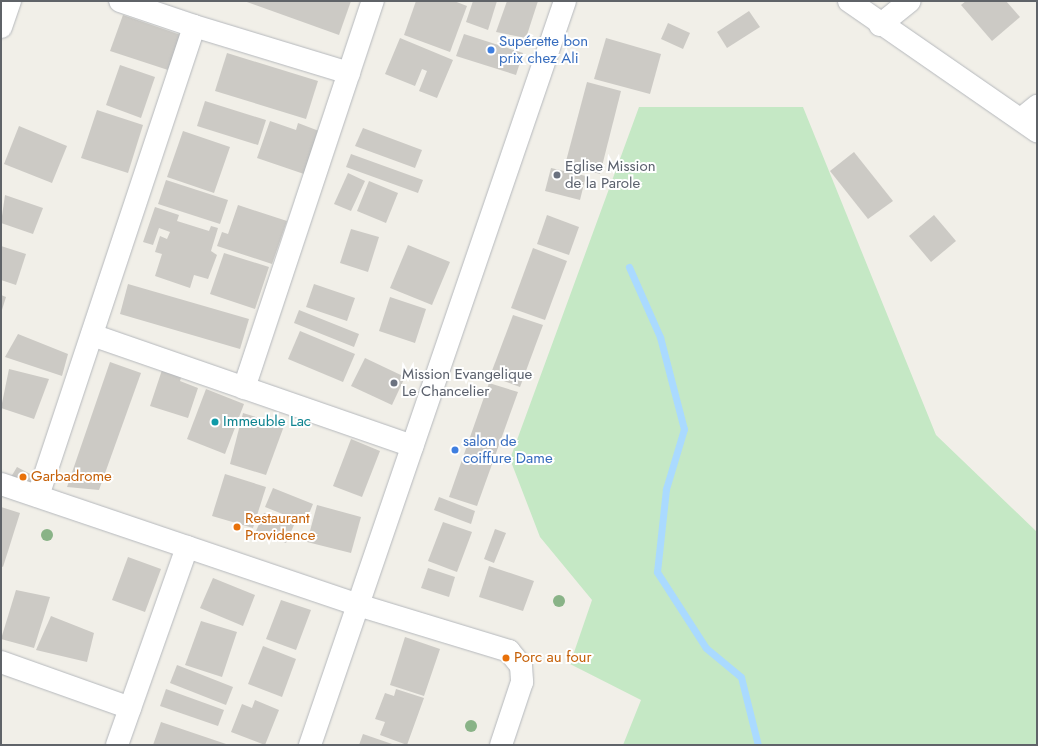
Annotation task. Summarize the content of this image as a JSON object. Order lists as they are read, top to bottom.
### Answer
{
  "places": [
    "Supérette bon prix chez Ali",
    "Eglise Mission de la Parole",
    "Mission Evangelique Le Chancelier",
    "Immeuble Lac",
    "salon de coiffure Dame",
    "Garbadrome",
    "Restaurant Providence",
    "Porc au four"
  ]
}
